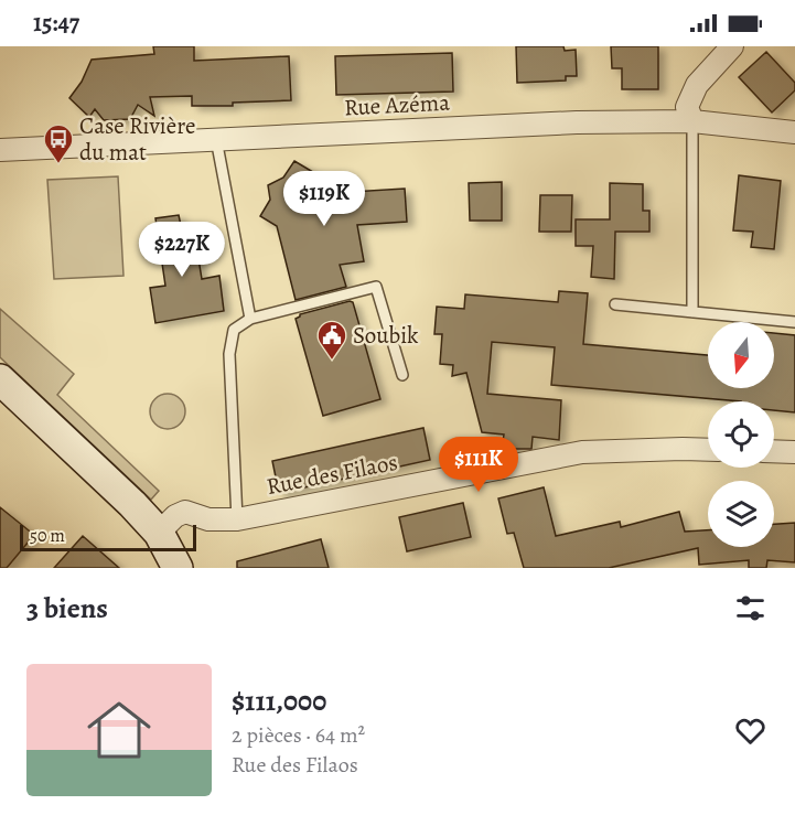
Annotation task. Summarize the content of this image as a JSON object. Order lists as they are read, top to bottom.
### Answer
{
  "streets": {
    "street": ["Rue Azéma", "Rue des Filaos"]
  },
  "places": {
    "bus stop": ["Case Rivière du mat"],
    "public building": ["Soubik"]
  },
  "scale_bar": "50 m",
  "north": "bottom",
  "page": {
    "status": "15:47",
    "price": ["$119K", "$227K", "$111K"],
    "scale": "50 m",
    "heading": "3 biens",
    "list": [
      {
        "name": "$111,000",
        "note": "2 pièces · 64 m² · Rue des Filaos"
      }
    ]
  }
}
